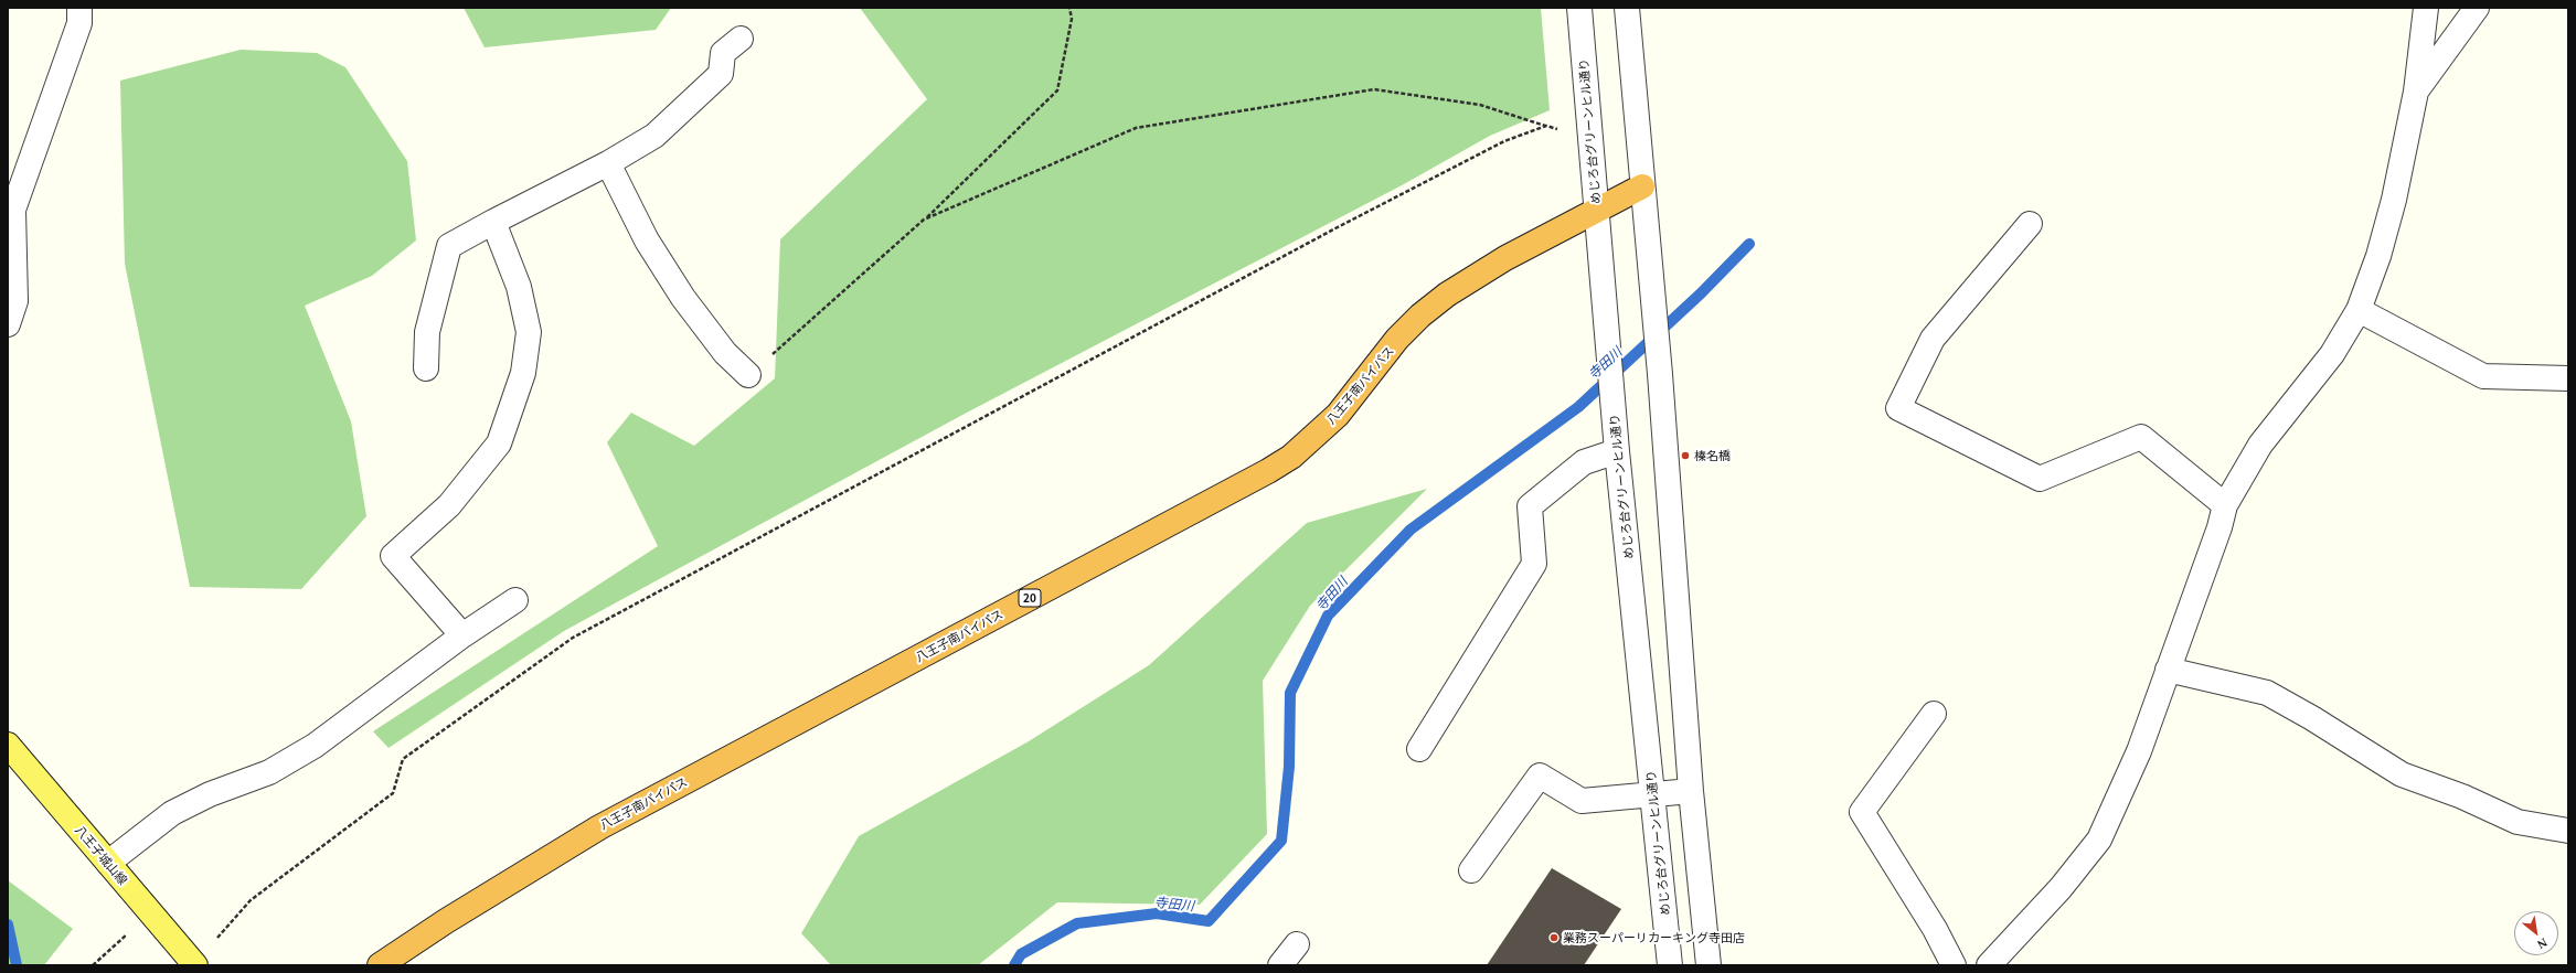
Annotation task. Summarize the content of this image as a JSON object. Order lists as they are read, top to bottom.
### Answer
{
  "streets": {
    "highway": ["八王子南バイパス", "20"],
    "main road": ["八王子城山線"],
    "street": ["めじろ台グリーンヒル通り"]
  },
  "crossings": [
    ["めじろ台グリーンヒル通り", "八王子南バイパス"]
  ],
  "water": ["寺田川"],
  "places": ["榛名橋", "業務スーパーリカーキング寺田店"],
  "north": "bottom right"
}
